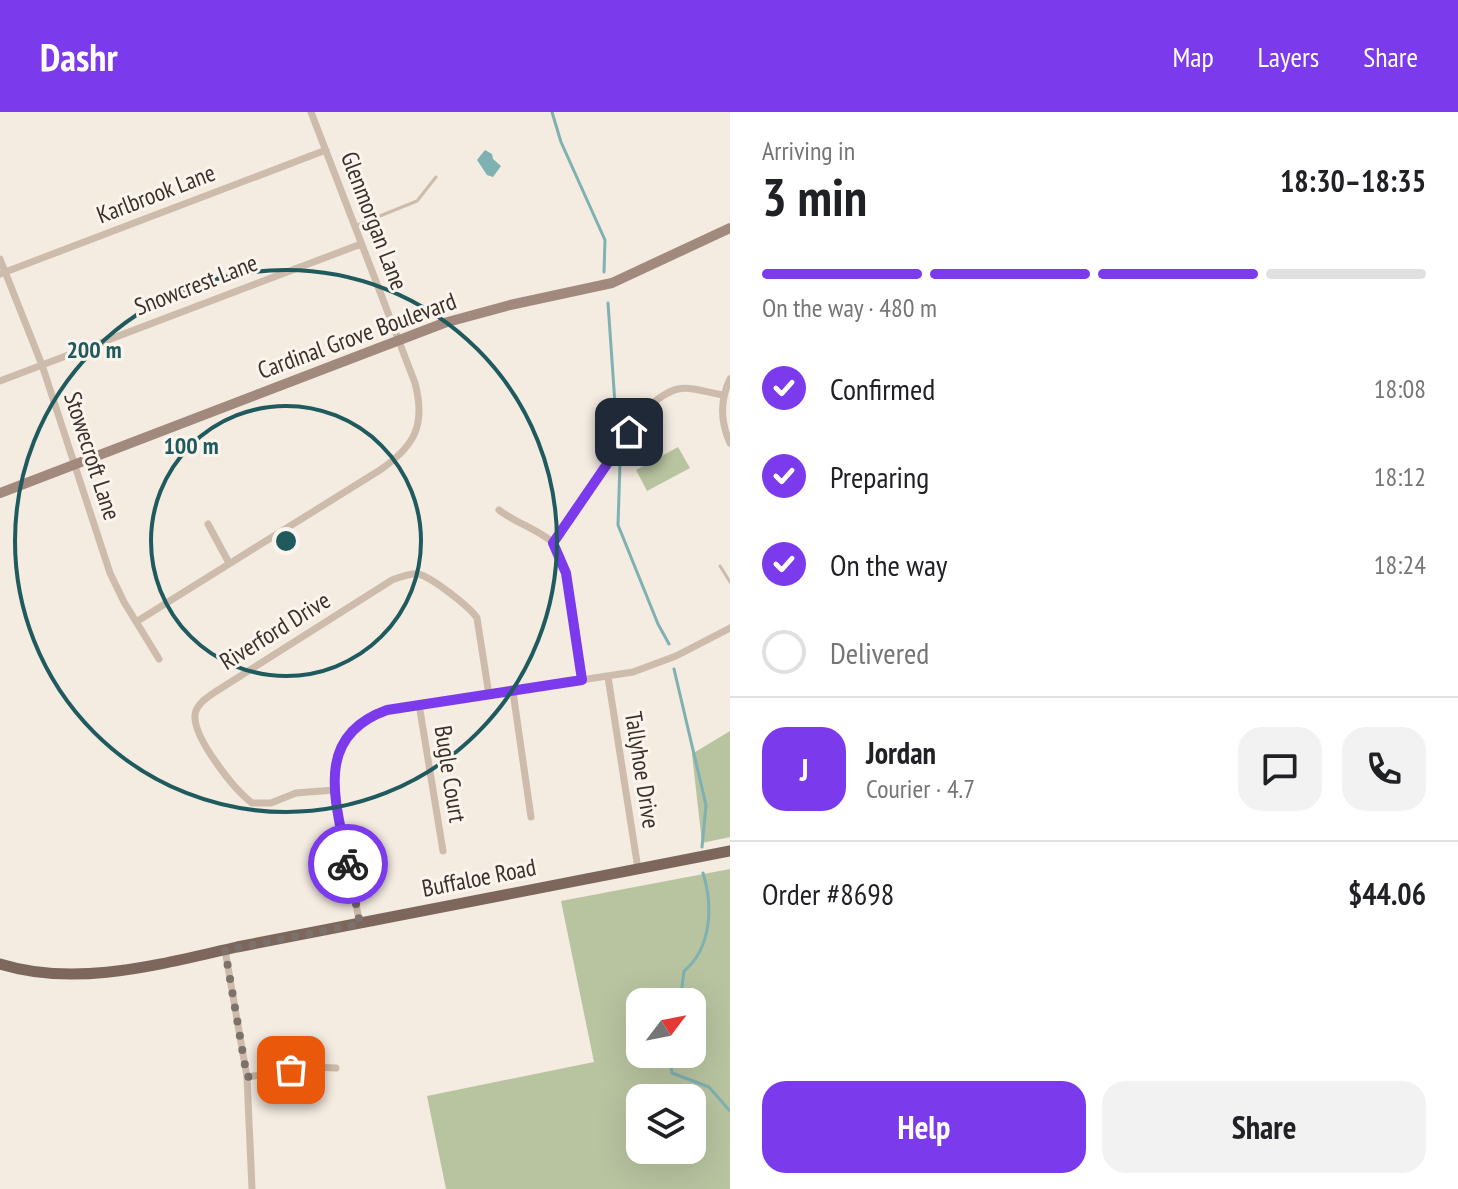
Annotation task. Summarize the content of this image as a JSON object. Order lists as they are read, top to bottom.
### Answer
{
  "streets": {
    "main road": ["Buffaloe Road"],
    "street": [
      "Karlbrook Lane",
      "Glenmorgan Lane",
      "Snowcrest Lane",
      "Cardinal Grove Boulevard",
      "Stowecroft Lane",
      "Riverford Drive",
      "Tallyhoe Drive",
      "Bugle Court"
    ]
  },
  "crossings": [
    ["Karlbrook Lane", "Glenmorgan Lane"],
    ["Karlbrook Lane", "Stowecroft Lane"],
    ["Glenmorgan Lane", "Snowcrest Lane"],
    ["Glenmorgan Lane", "Cardinal Grove Boulevard"],
    ["Glenmorgan Lane", "Stowecroft Lane"],
    ["Snowcrest Lane", "Stowecroft Lane"],
    ["Cardinal Grove Boulevard", "Stowecroft Lane"],
    ["Tallyhoe Drive", "Buffaloe Road"]
  ],
  "north": "top right",
  "page": {
    "header": "Dashr",
    "nav": ["Map", "Layers", "Share"],
    "heading": ["3 min", "Arriving in", "18:30–18:35"],
    "panel": [
      "Jordan",
      "Courier · 4.7",
      "Order #8698",
      "$44.06"
    ],
    "bar": "On the way · 480 m",
    "list": [
      ["Confirmed", "18:08"],
      ["Preparing", "18:12"],
      ["On the way", "18:24"],
      "Delivered"
    ],
    "round": "J",
    "buttons": ["Help", "Share"]
  },
  "rings": ["200 m", "100 m"]
}
